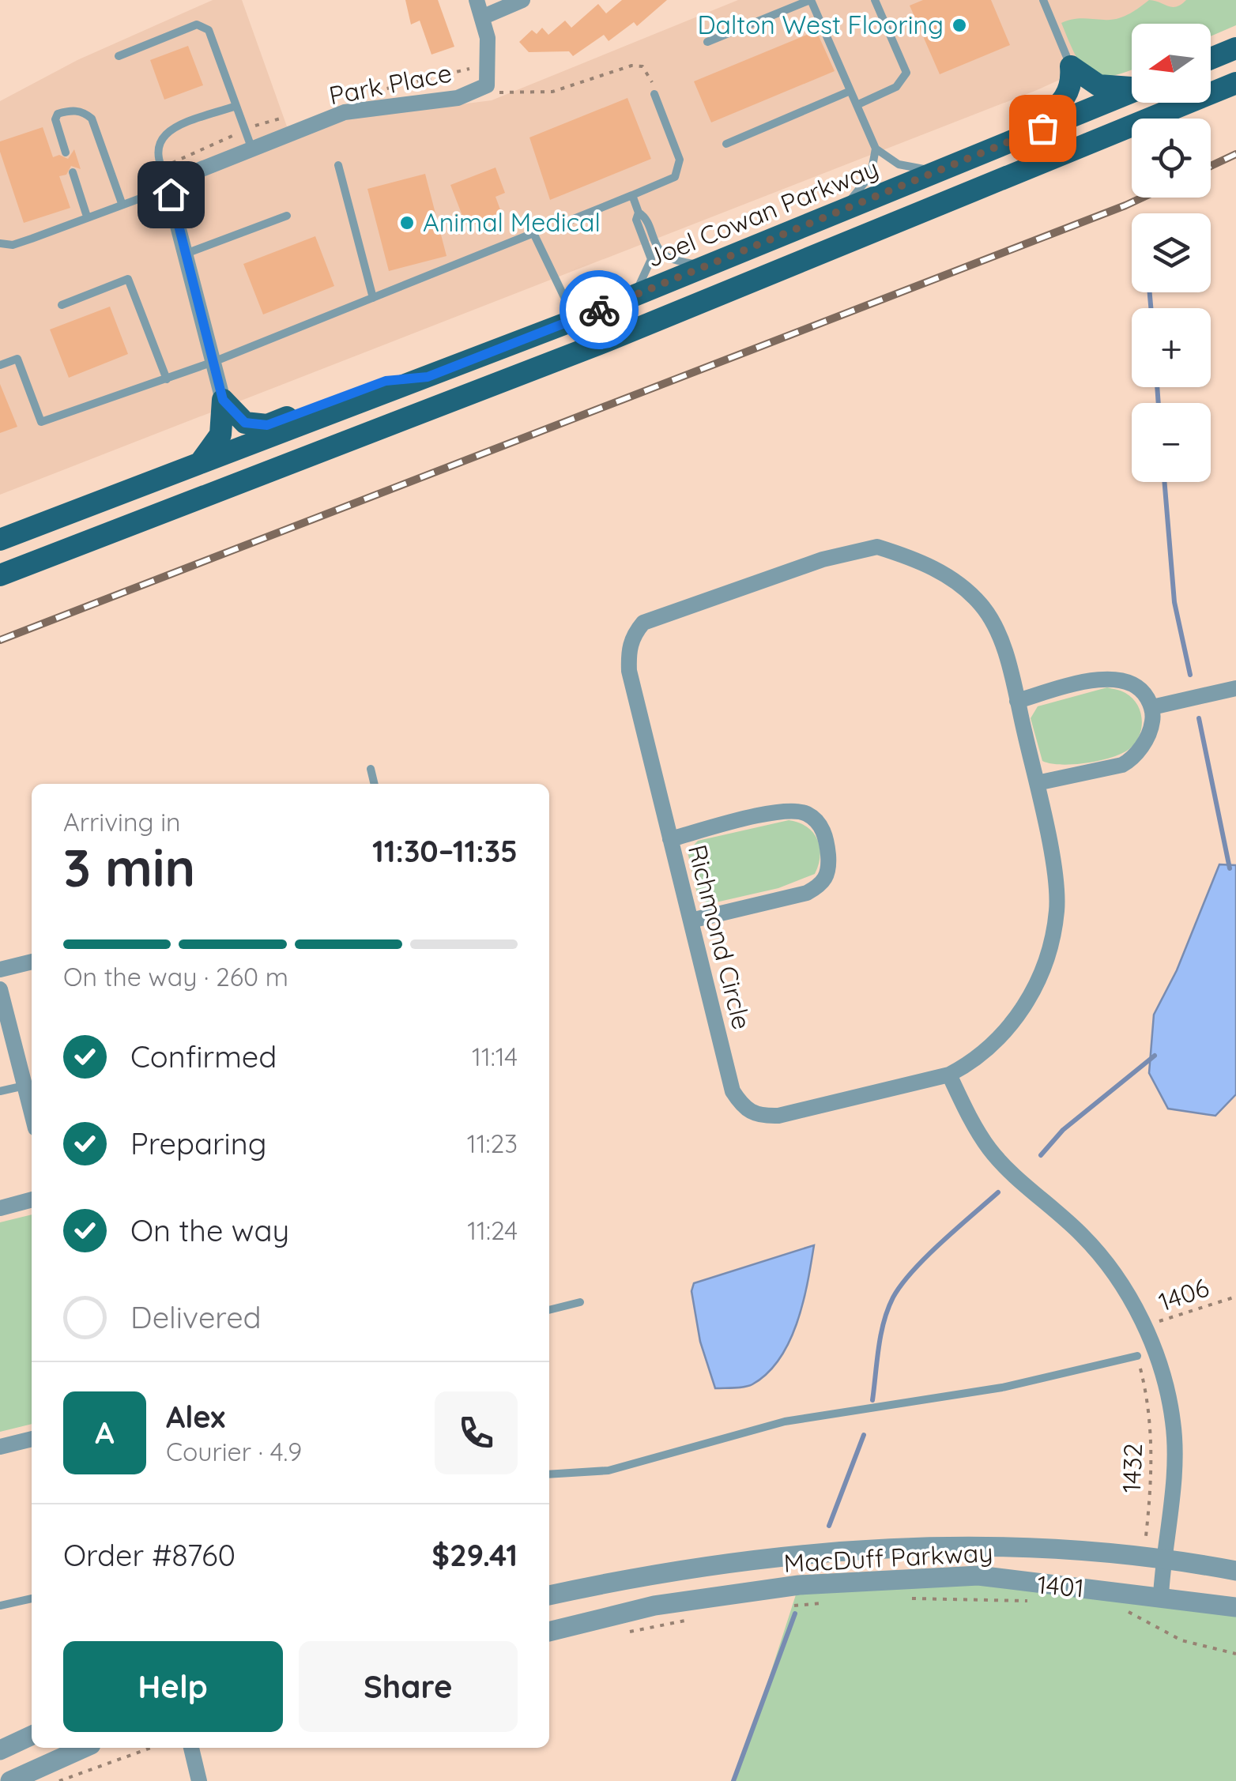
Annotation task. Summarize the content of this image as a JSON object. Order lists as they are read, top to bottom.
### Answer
{
  "streets": {
    "main road": ["Joel Cowan Parkway"],
    "street": ["Park Place", "Richmond Circle", "MacDuff Parkway"],
    "path": ["1406", "1432", "1401"]
  },
  "crossings": [
    ["1432", "MacDuff Parkway"]
  ],
  "places": ["Dalton West Flooring", "Animal Medical"],
  "north": "left",
  "page": {
    "map_buttons": ["+", "−"],
    "heading": ["3 min", "Arriving in", "11:30–11:35"],
    "panel": [
      "Alex",
      "Courier · 4.9",
      "Order #8760",
      "$29.41"
    ],
    "bar": "On the way · 260 m",
    "list": [
      ["Confirmed", "11:14"],
      ["Preparing", "11:23"],
      ["On the way", "11:24"],
      "Delivered"
    ],
    "round": "A",
    "buttons": ["Help", "Share"]
  }
}
